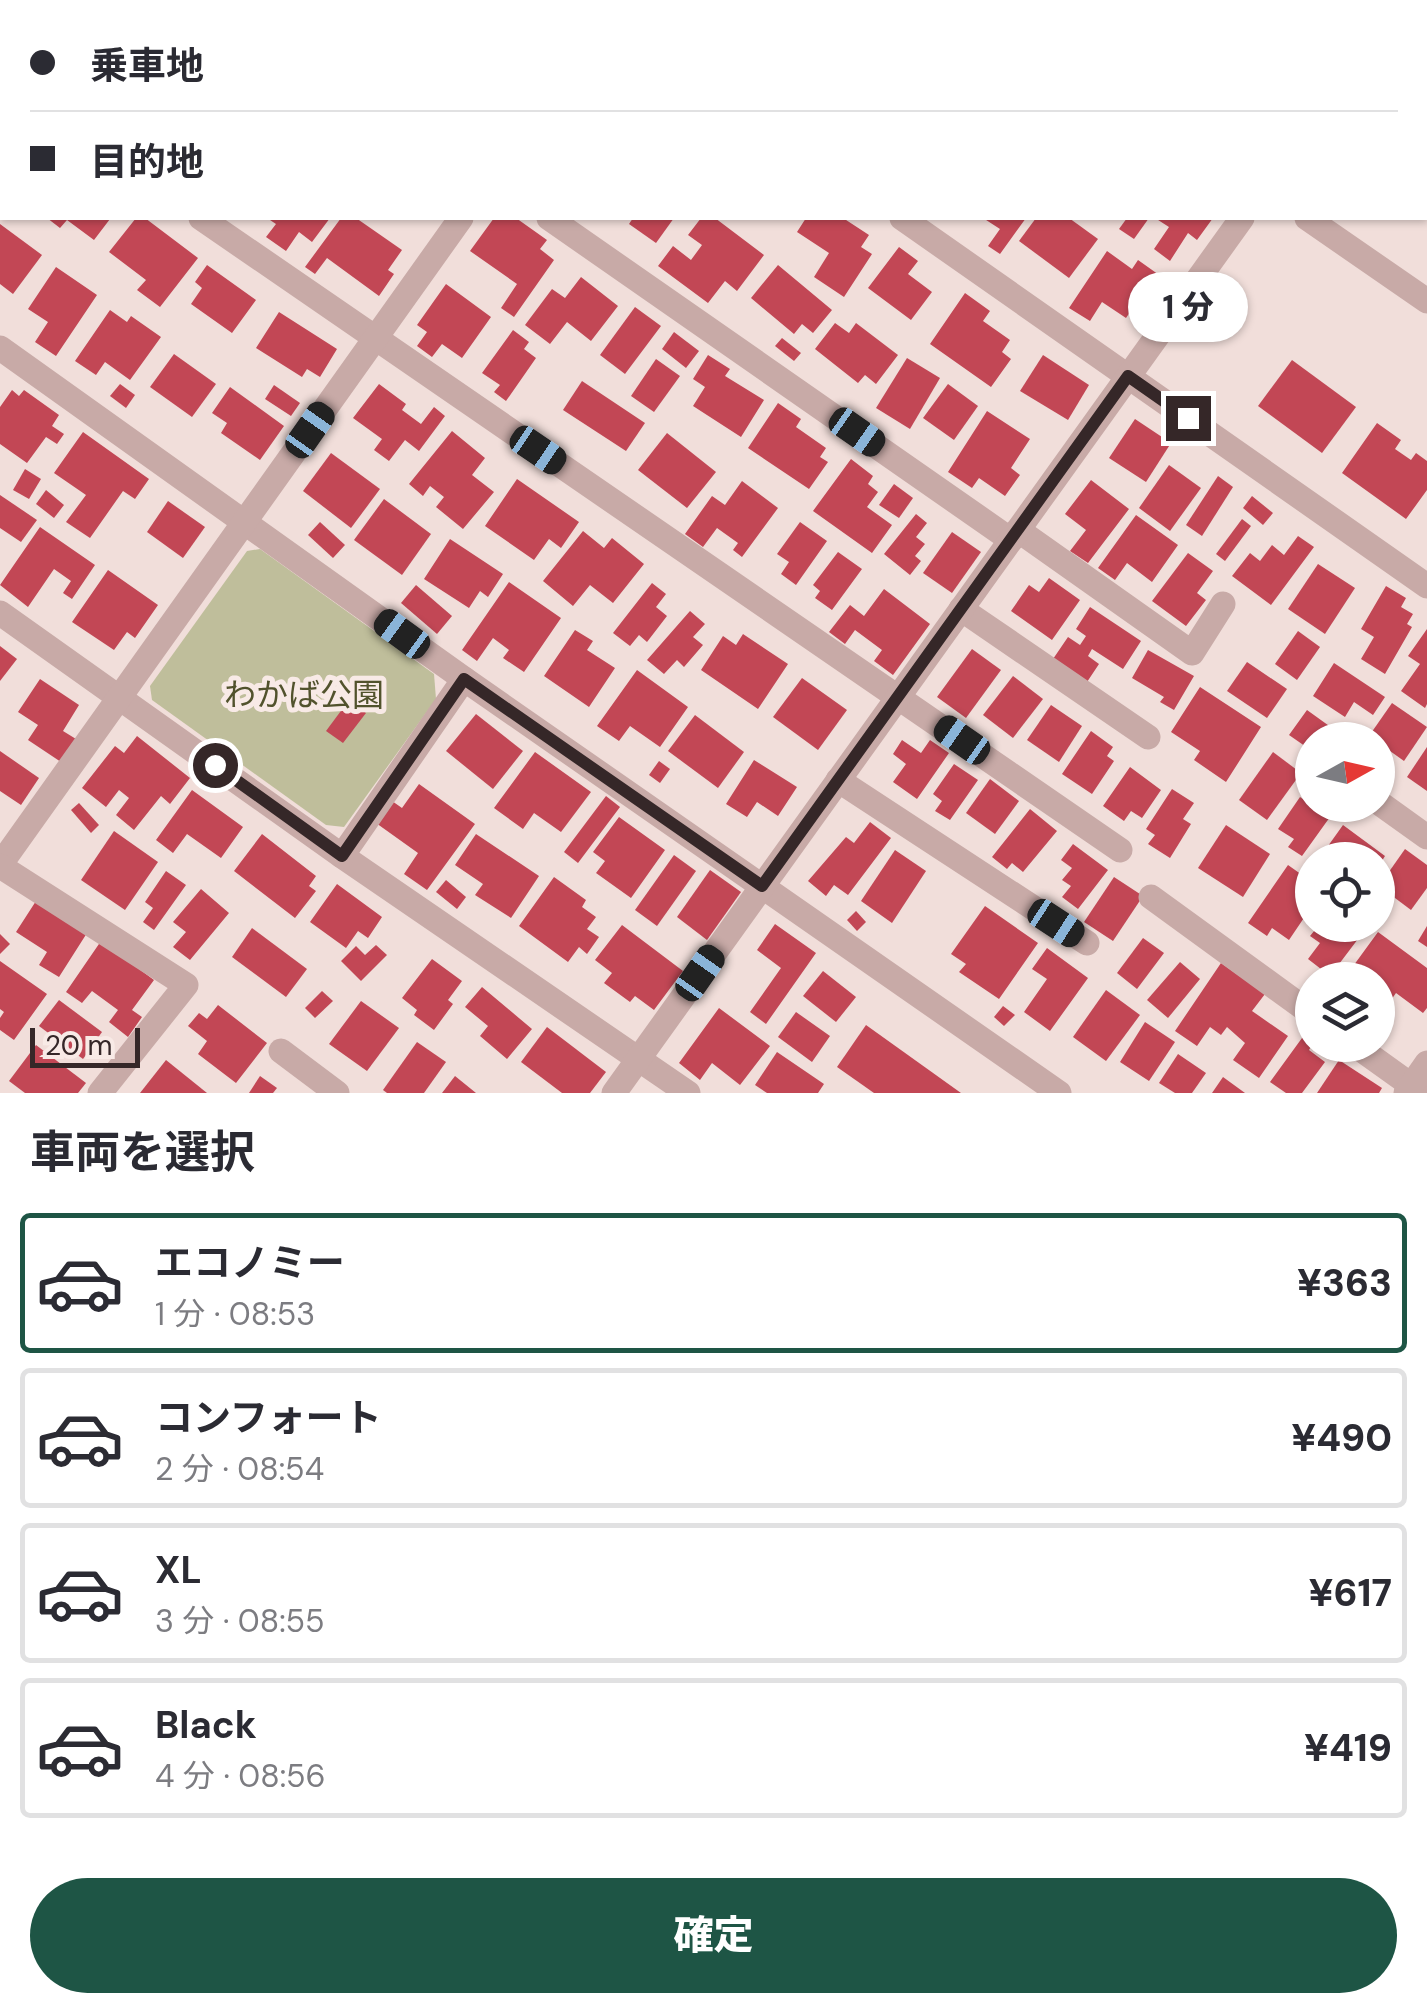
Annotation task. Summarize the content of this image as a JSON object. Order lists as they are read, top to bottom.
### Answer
{
  "parks": ["わかば公園"],
  "scale_bar": "20 m",
  "north": "right",
  "page": {
    "banner": ["乗車地", "目的地"],
    "bubble": "1 分",
    "scale": "20 m",
    "heading": "車両を選択",
    "list": [
      {
        "name": "エコノミー",
        "note": "1 分 · 08:53",
        "value": "¥363"
      },
      {
        "name": "コンフォート",
        "note": "2 分 · 08:54",
        "value": "¥490"
      },
      {
        "name": "XL",
        "note": "3 分 · 08:55",
        "value": "¥617"
      },
      {
        "name": "Black",
        "note": "4 分 · 08:56",
        "value": "¥419"
      }
    ],
    "buttons": "確定"
  }
}
